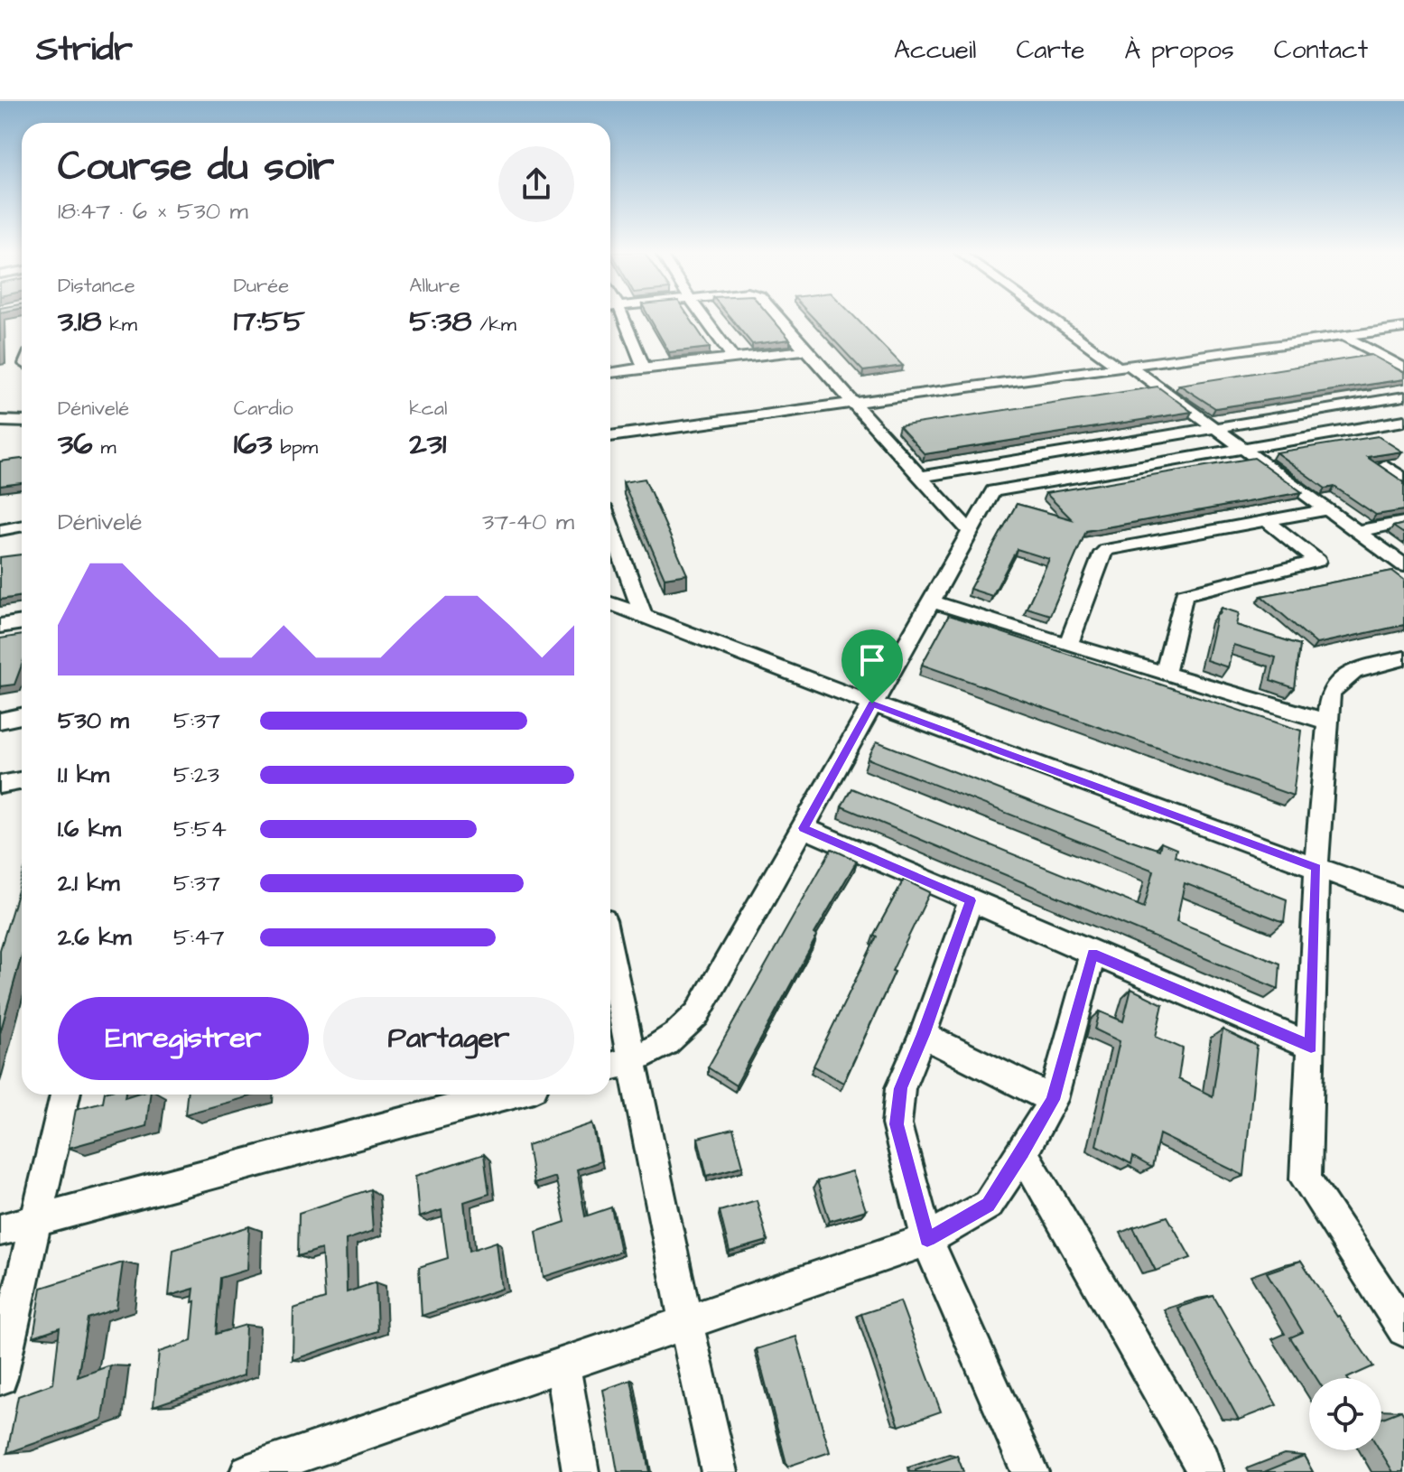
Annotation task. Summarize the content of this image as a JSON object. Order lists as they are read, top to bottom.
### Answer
{
  "page": {
    "header": "Stridr",
    "nav": [
      "Accueil",
      "Carte",
      "À propos",
      "Contact"
    ],
    "heading": ["Course du soir", "18:47 · 6 × 530 m"],
    "stats": [
      ["Distance", "3.18 km"],
      ["Durée", "17:55"],
      ["Allure", "5:38 /km"],
      ["Dénivelé", "36 m"],
      ["Cardio", "163 bpm"],
      ["kcal", "231"]
    ],
    "chart": ["Dénivelé", "37–40 m"],
    "list": [
      {
        "name": "530 m",
        "note": "5:37"
      },
      {
        "name": "1.1 km",
        "note": "5:23"
      },
      {
        "name": "1.6 km",
        "note": "5:54"
      },
      {
        "name": "2.1 km",
        "note": "5:37"
      },
      {
        "name": "2.6 km",
        "note": "5:47"
      }
    ],
    "buttons": ["Enregistrer", "Partager"]
  }
}
